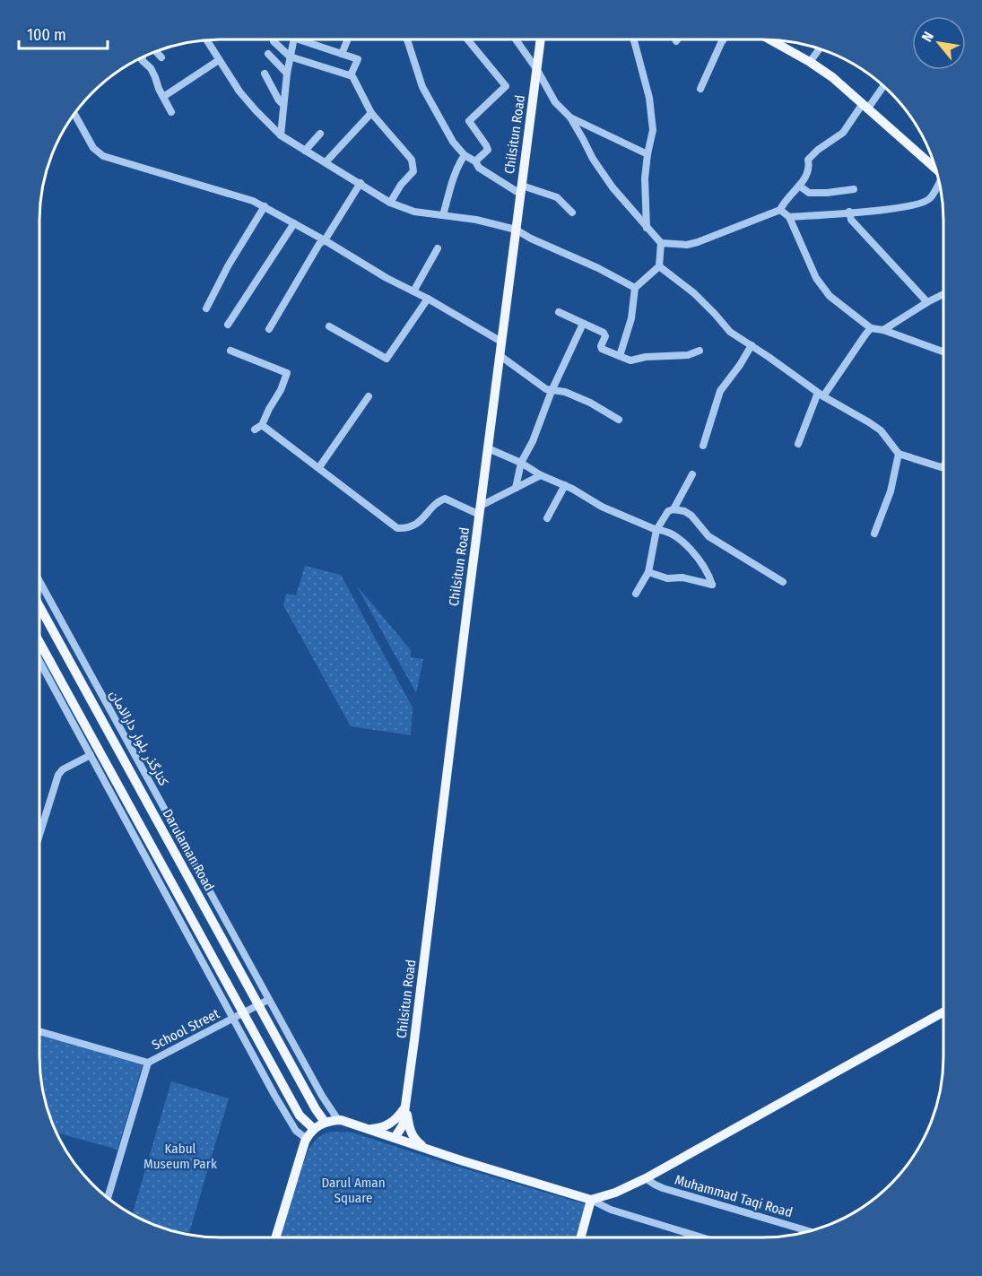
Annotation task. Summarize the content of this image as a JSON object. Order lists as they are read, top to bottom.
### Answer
{
  "streets": {
    "main road": ["Chilsitun Road", "Darulaman Road"],
    "street": ["کنارگذر بلوار دارالامان", "School Street", "Muhammad Taqi Road"]
  },
  "crossings": [
    ["کنارگذر بلوار دارالامان", "School Street"],
    ["Darulaman Road", "School Street"]
  ],
  "parks": ["Kabul Museum Park", "Darul Aman Square"],
  "scale_bar": "100 m",
  "north": "top left"
}
